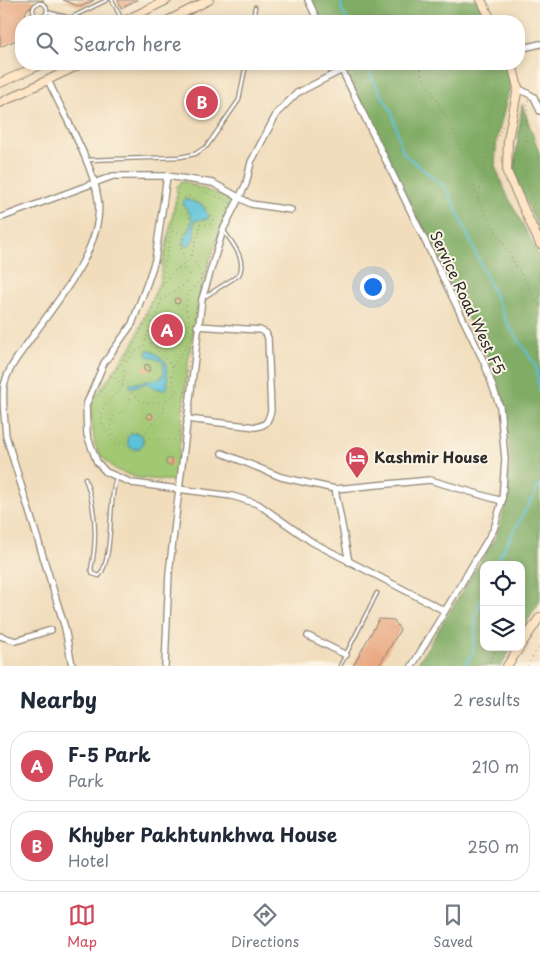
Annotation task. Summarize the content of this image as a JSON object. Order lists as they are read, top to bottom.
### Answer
{
  "streets": {
    "street": ["Service Road West F5"]
  },
  "places": {
    "hotel": ["Kashmir House"]
  },
  "page": {
    "search": "Search here",
    "pins": ["B", "A"],
    "heading": ["Nearby", "2 results"],
    "list": [
      {
        "mark": "A",
        "name": "F-5 Park",
        "note": "Park",
        "value": "210 m"
      },
      {
        "mark": "B",
        "name": "Khyber Pakhtunkhwa House",
        "note": "Hotel",
        "value": "250 m"
      }
    ],
    "nav": ["Map", "Directions", "Saved"]
  }
}
